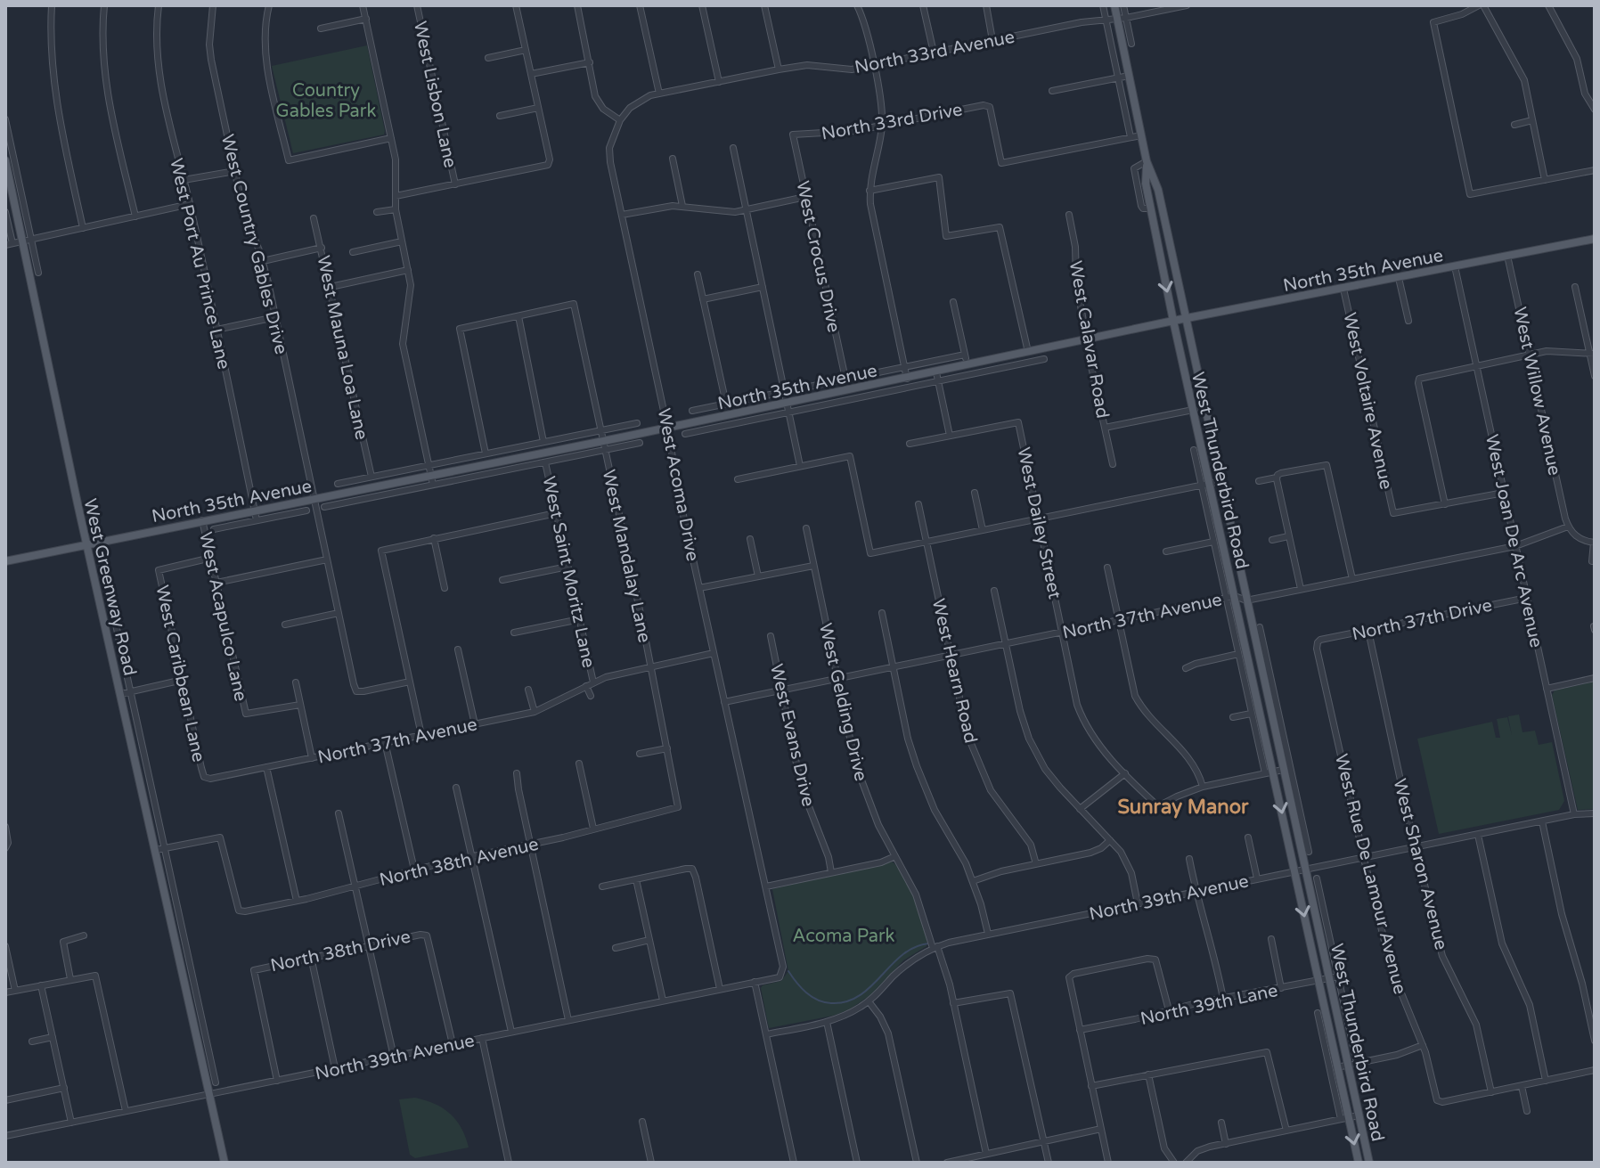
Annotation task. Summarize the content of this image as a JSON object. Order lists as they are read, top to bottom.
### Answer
{
  "streets": {
    "main road": ["North 35th Avenue", "West Thunderbird Road", "West Greenway Road"],
    "street": [
      "North 33rd Avenue",
      "West Lisbon Lane",
      "North 33rd Drive",
      "West Country Gables Drive",
      "West Crocus Drive",
      "West Port Au Prince Lane",
      "West Calavar Road",
      "West Mauna Loa Lane",
      "West Willow Avenue",
      "West Voltaire Avenue",
      "West Acoma Drive",
      "West Dailey Street",
      "West Joan De Arc Avenue",
      "West Mandalay Lane",
      "West Saint Moritz Lane",
      "North 37th Avenue",
      "West Acapulco Lane",
      "North 37th Drive",
      "West Hearn Road",
      "West Caribbean Lane",
      "West Gelding Drive",
      "West Evans Drive",
      "North 38th Avenue",
      "West Sharon Avenue",
      "West Rue De Lamour Avenue",
      "North 39th Avenue",
      "North 38th Drive",
      "North 39th Lane"
    ]
  },
  "crossings": [
    ["North 33rd Avenue", "West Thunderbird Road"],
    ["North 33rd Avenue", "West Acoma Drive"],
    ["North 33rd Drive", "West Crocus Drive"],
    ["West Country Gables Drive", "North 35th Avenue"],
    ["West Crocus Drive", "North 35th Avenue"],
    ["West Port Au Prince Lane", "North 35th Avenue"],
    ["North 35th Avenue", "West Calavar Road"],
    ["North 35th Avenue", "West Mauna Loa Lane"],
    ["North 35th Avenue", "West Willow Avenue"],
    ["North 35th Avenue", "West Voltaire Avenue"],
    ["North 35th Avenue", "West Thunderbird Road"],
    ["North 35th Avenue", "West Acoma Drive"],
    ["North 35th Avenue", "West Joan De Arc Avenue"],
    ["North 35th Avenue", "West Mandalay Lane"],
    ["North 35th Avenue", "West Saint Moritz Lane"],
    ["North 35th Avenue", "West Greenway Road"],
    ["North 35th Avenue", "West Acapulco Lane"],
    ["West Willow Avenue", "North 37th Avenue"],
    ["West Thunderbird Road", "North 37th Avenue"],
    ["West Thunderbird Road", "North 39th Avenue"],
    ["West Thunderbird Road", "North 39th Lane"],
    ["West Acoma Drive", "North 37th Avenue"],
    ["West Acoma Drive", "North 39th Avenue"],
    ["West Dailey Street", "North 37th Avenue"],
    ["West Joan De Arc Avenue", "North 37th Avenue"],
    ["West Joan De Arc Avenue", "North 37th Drive"],
    ["West Joan De Arc Avenue", "North 39th Avenue"],
    ["West Mandalay Lane", "North 37th Avenue"],
    ["West Mandalay Lane", "North 38th Avenue"],
    ["West Saint Moritz Lane", "North 37th Avenue"],
    ["West Greenway Road", "North 38th Avenue"],
    ["West Greenway Road", "North 39th Avenue"],
    ["North 37th Avenue", "West Hearn Road"],
    ["North 37th Avenue", "West Caribbean Lane"],
    ["North 37th Avenue", "West Gelding Drive"],
    ["North 37th Avenue", "West Evans Drive"],
    ["West Acapulco Lane", "West Caribbean Lane"],
    ["North 37th Drive", "West Sharon Avenue"],
    ["North 37th Drive", "West Rue De Lamour Avenue"],
    ["West Gelding Drive", "North 39th Avenue"],
    ["West Sharon Avenue", "West Rue De Lamour Avenue"],
    ["West Sharon Avenue", "North 39th Avenue"],
    ["West Rue De Lamour Avenue", "North 39th Avenue"],
    ["North 39th Avenue", "North 38th Drive"]
  ],
  "districts": ["Sunray Manor"],
  "parks": ["Country Gables Park", "Acoma Park"]
}
